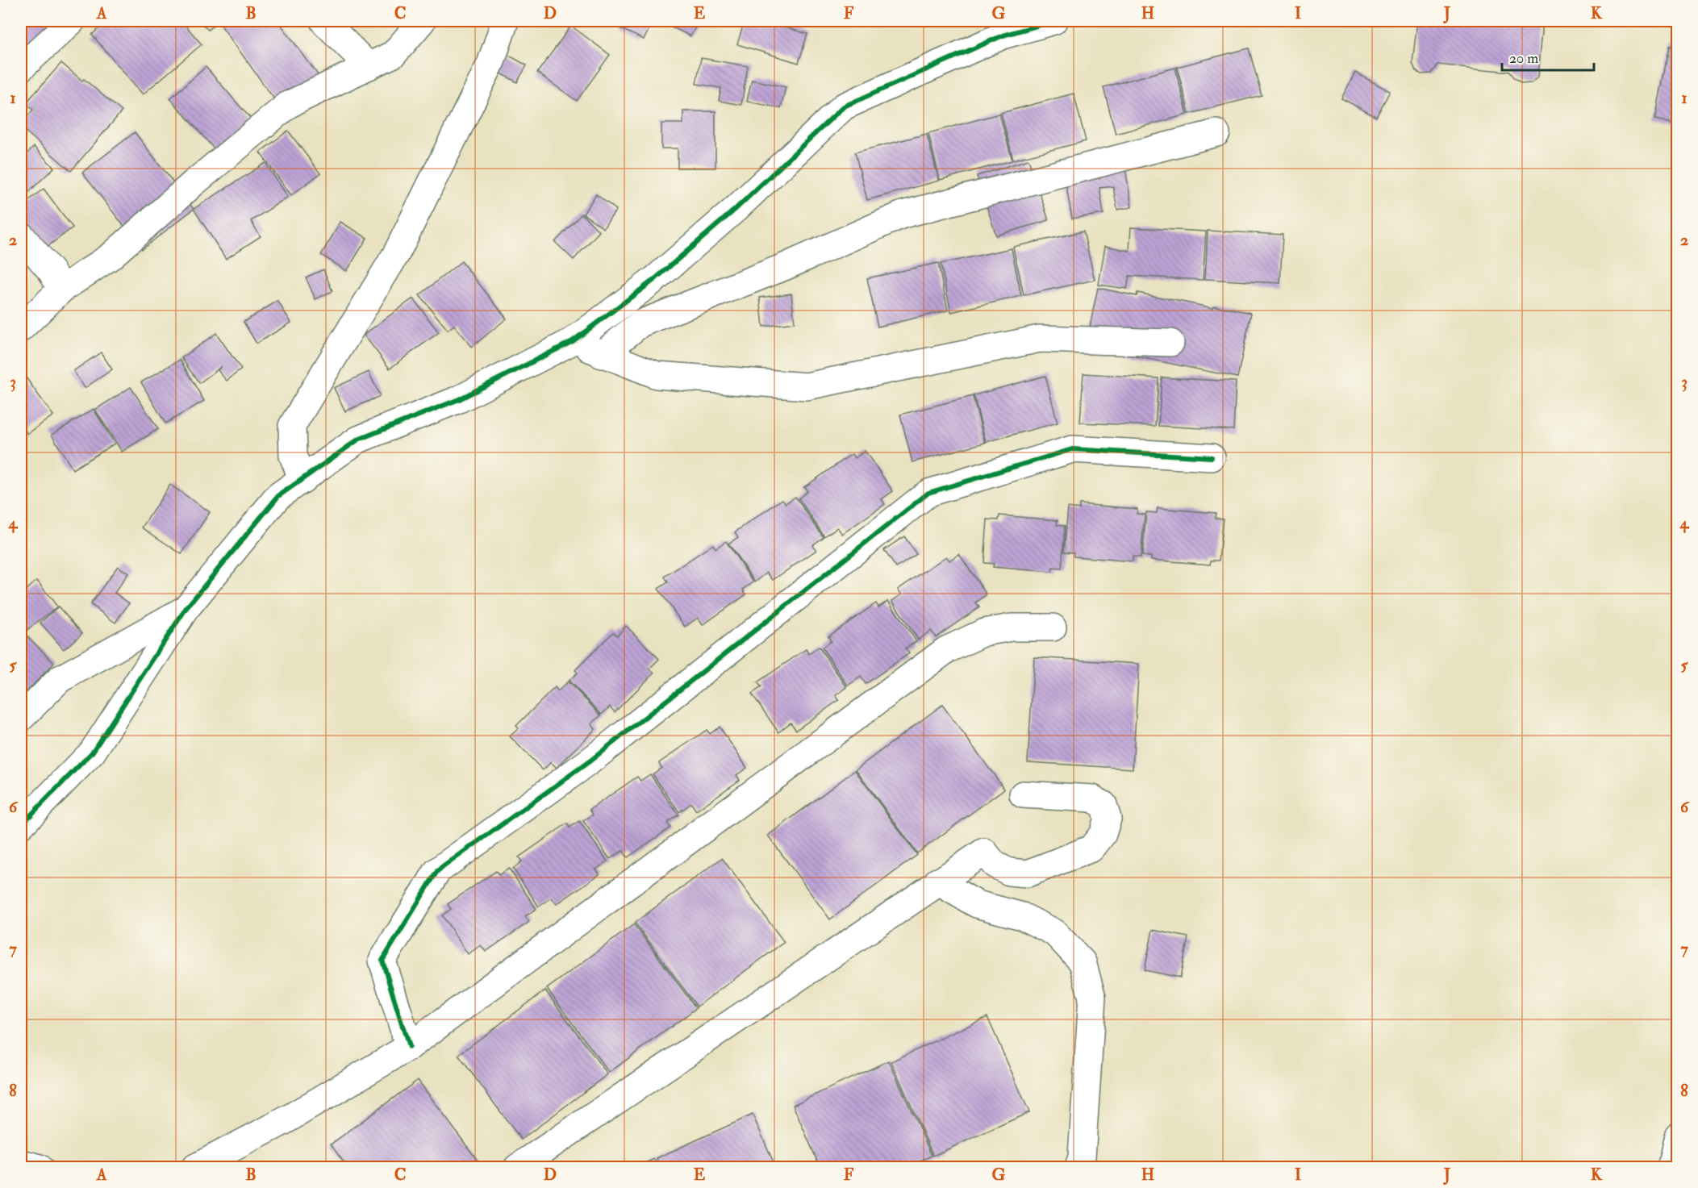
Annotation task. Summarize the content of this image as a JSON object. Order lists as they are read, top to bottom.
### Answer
{
  "scale_bar": "20 m",
  "grid": {
    "columns": [
      "A",
      "B",
      "C",
      "D",
      "E",
      "F",
      "G",
      "H",
      "I",
      "J",
      "K"
    ],
    "rows": [
      "1",
      "2",
      "3",
      "4",
      "5",
      "6",
      "7",
      "8"
    ]
  }
}
